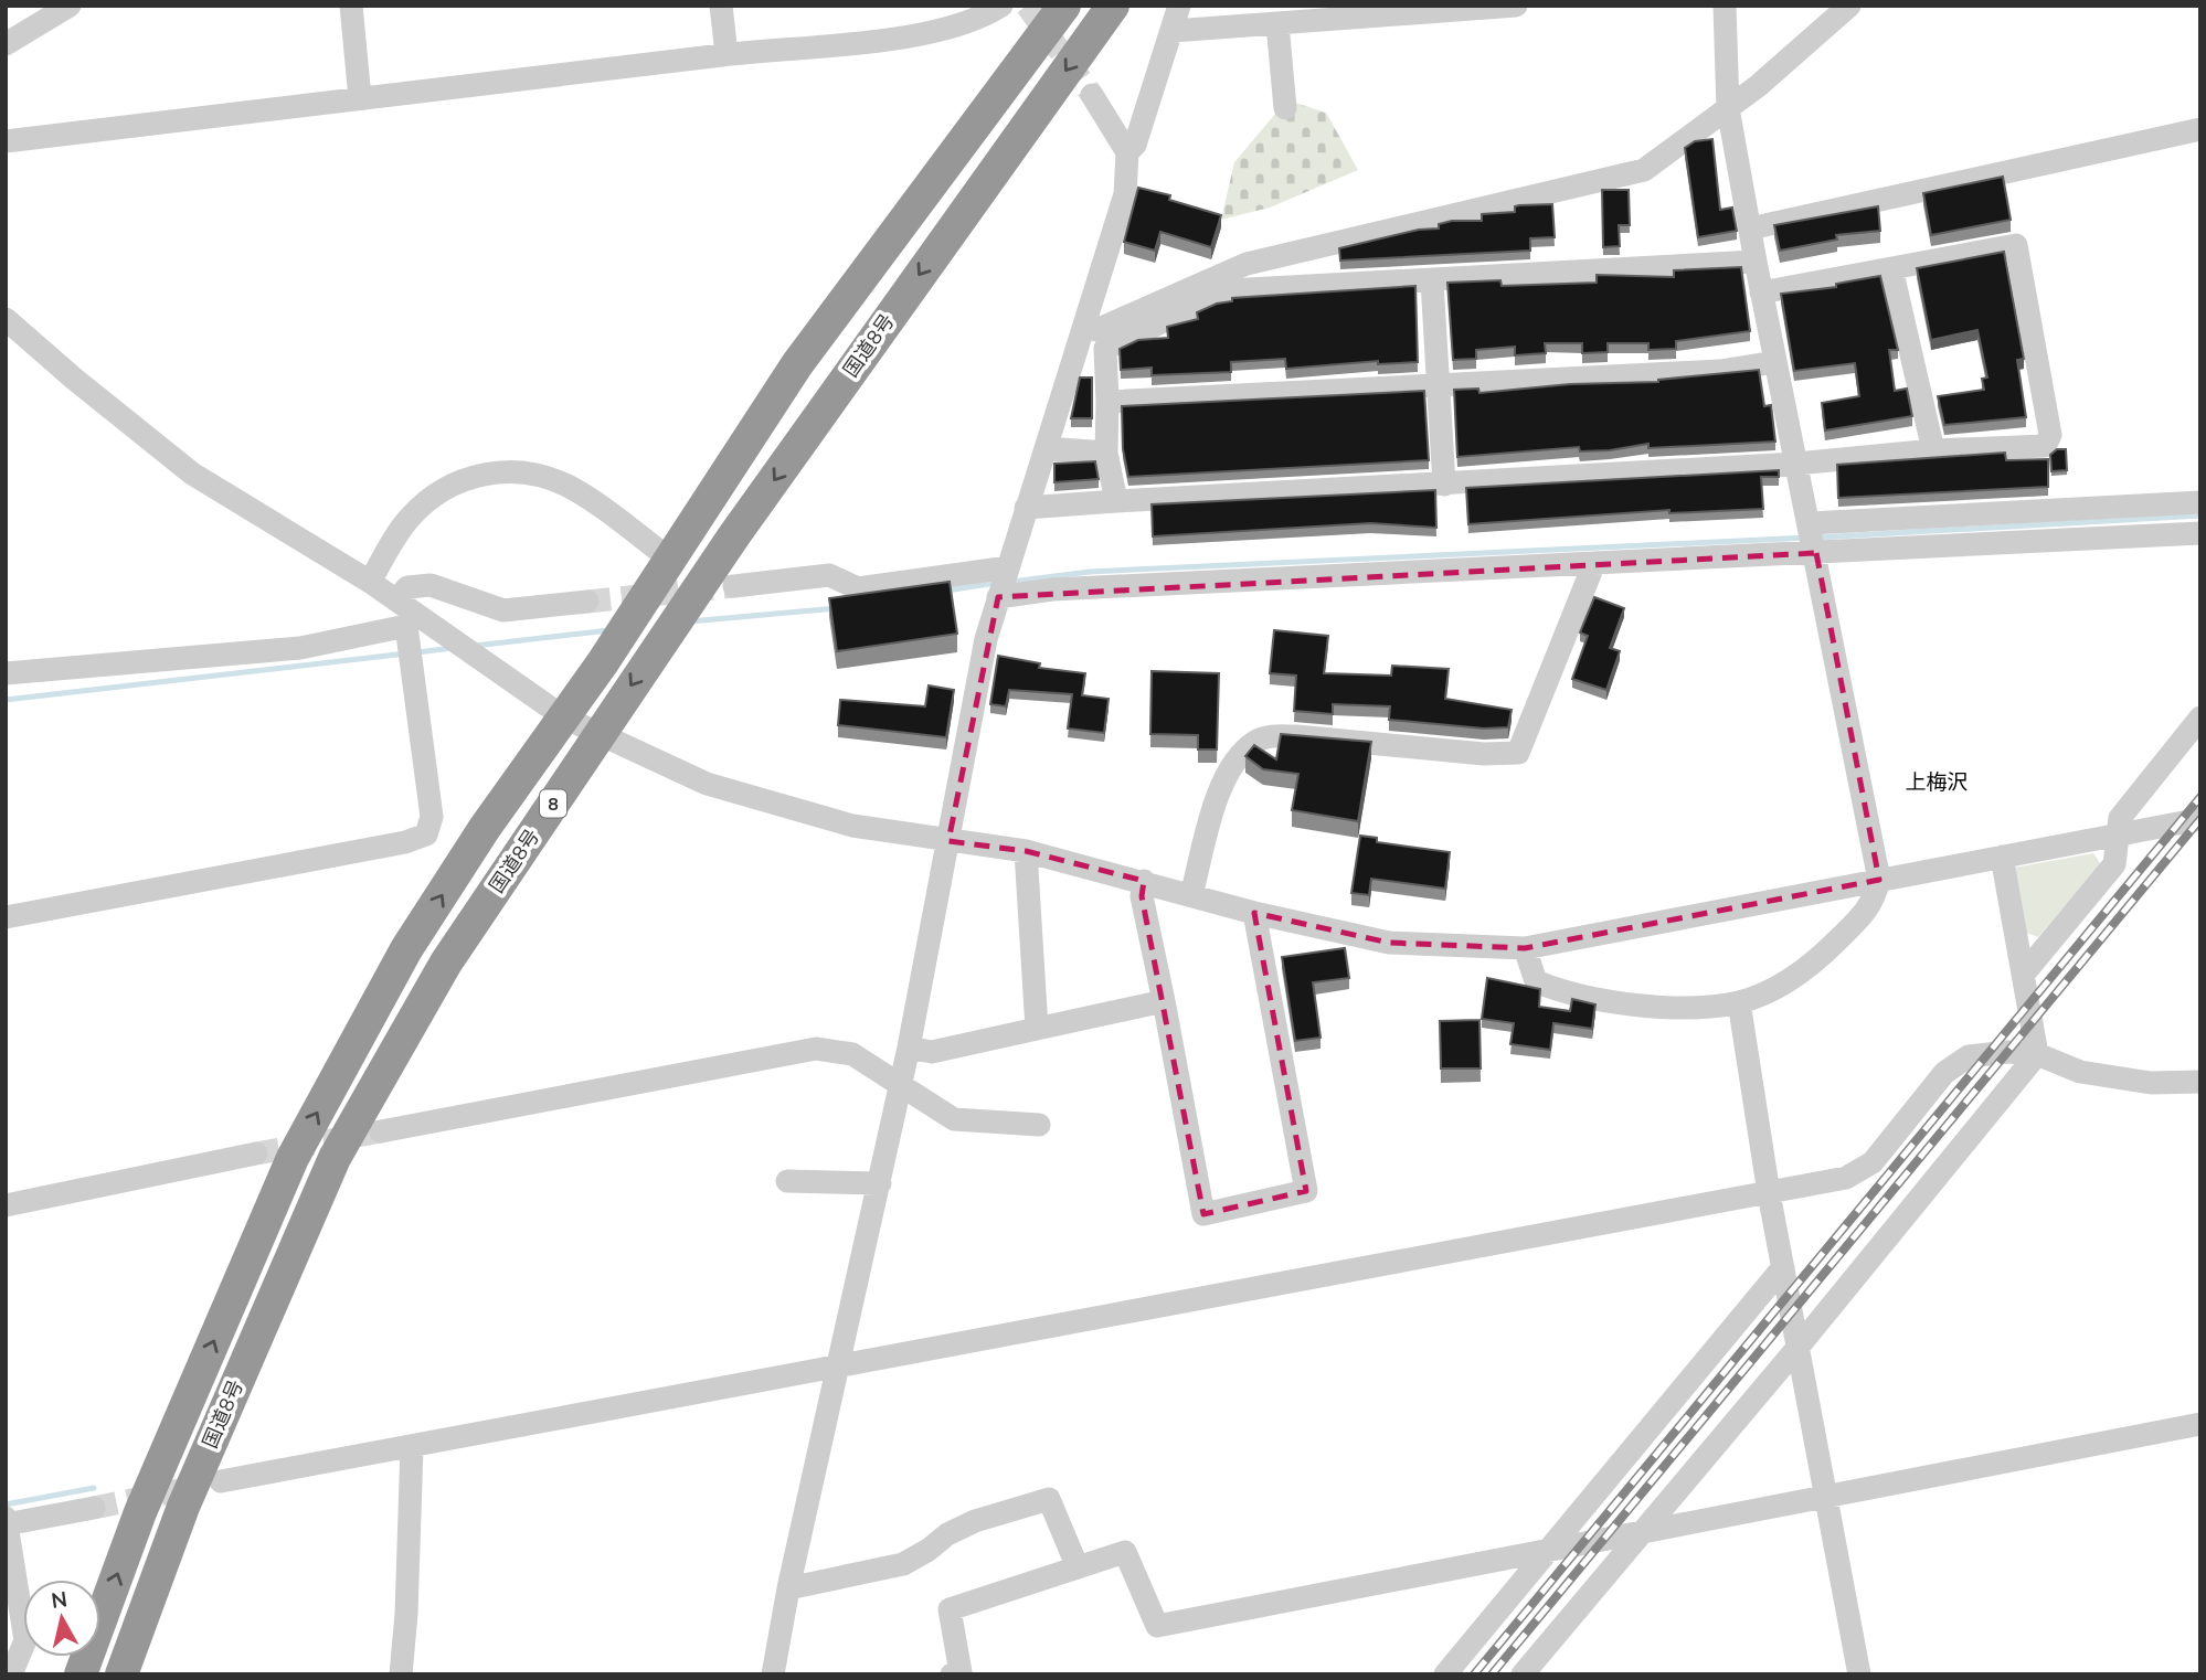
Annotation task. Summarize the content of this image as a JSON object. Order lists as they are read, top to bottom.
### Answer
{
  "streets": {
    "highway": ["国道8号", "8"]
  },
  "districts": ["上梅沢"],
  "north": "top"
}
